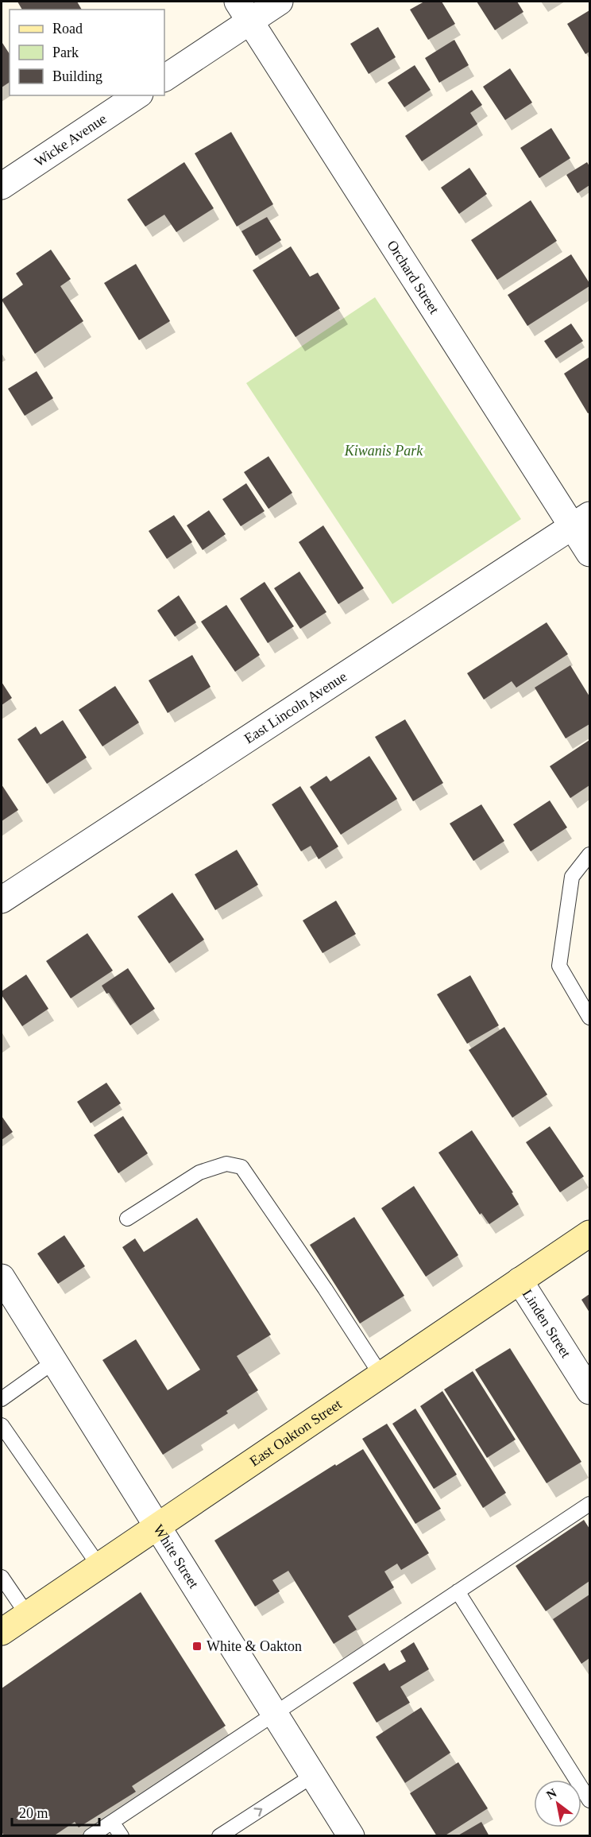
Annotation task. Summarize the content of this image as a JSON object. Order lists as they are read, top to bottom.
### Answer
{
  "streets": {
    "main road": ["East Oakton Street"],
    "street": [
      "Wicke Avenue",
      "Orchard Street",
      "East Lincoln Avenue",
      "Linden Street",
      "White Street"
    ]
  },
  "crossings": [
    ["Orchard Street", "East Lincoln Avenue"],
    ["Linden Street", "East Oakton Street"],
    ["East Oakton Street", "White Street"]
  ],
  "parks": ["Kiwanis Park"],
  "places": {
    "transit": ["White & Oakton"]
  },
  "legend": ["Road", "Park", "Building"],
  "scale_bar": "20 m",
  "north": "top left"
}
